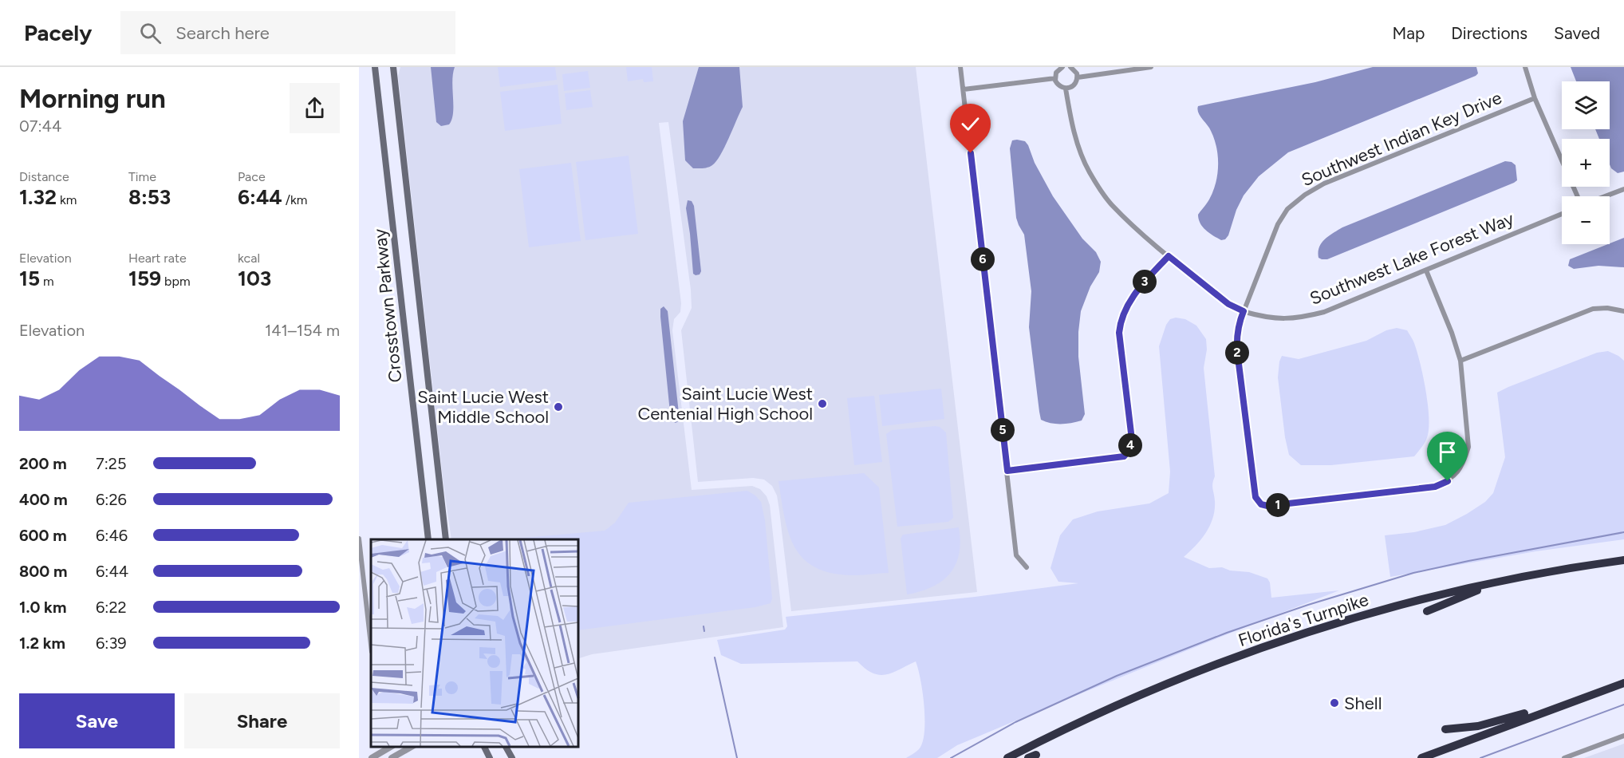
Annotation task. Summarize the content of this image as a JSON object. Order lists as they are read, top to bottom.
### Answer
{
  "streets": {
    "highway": ["Florida's Turnpike"],
    "main road": ["Crosstown Parkway"],
    "street": ["Southwest Indian Key Drive", "Southwest Lake Forest Way"]
  },
  "crossings": [
    ["Southwest Indian Key Drive", "Southwest Lake Forest Way"]
  ],
  "places": ["Saint Lucie West Centenial High School", "Saint Lucie West Middle School", "Shell"],
  "page": {
    "header": "Pacely",
    "search": "Search here",
    "nav": ["Map", "Directions", "Saved"],
    "heading": ["Morning run", "07:44"],
    "map_buttons": ["+", "−"],
    "stats": [
      ["Distance", "1.32 km"],
      ["Time", "8:53"],
      ["Pace", "6:44 /km"],
      ["Elevation", "15 m"],
      ["Heart rate", "159 bpm"],
      ["kcal", "103"]
    ],
    "pins": [
      "6",
      "3",
      "2",
      "5",
      "4",
      "1"
    ],
    "chart": ["Elevation", "141–154 m"],
    "list": [
      {
        "name": "200 m",
        "note": "7:25"
      },
      {
        "name": "400 m",
        "note": "6:26"
      },
      {
        "name": "600 m",
        "note": "6:46"
      },
      {
        "name": "800 m",
        "note": "6:44"
      },
      {
        "name": "1.0 km",
        "note": "6:22"
      },
      {
        "name": "1.2 km",
        "note": "6:39"
      }
    ],
    "buttons": ["Save", "Share"]
  }
}
